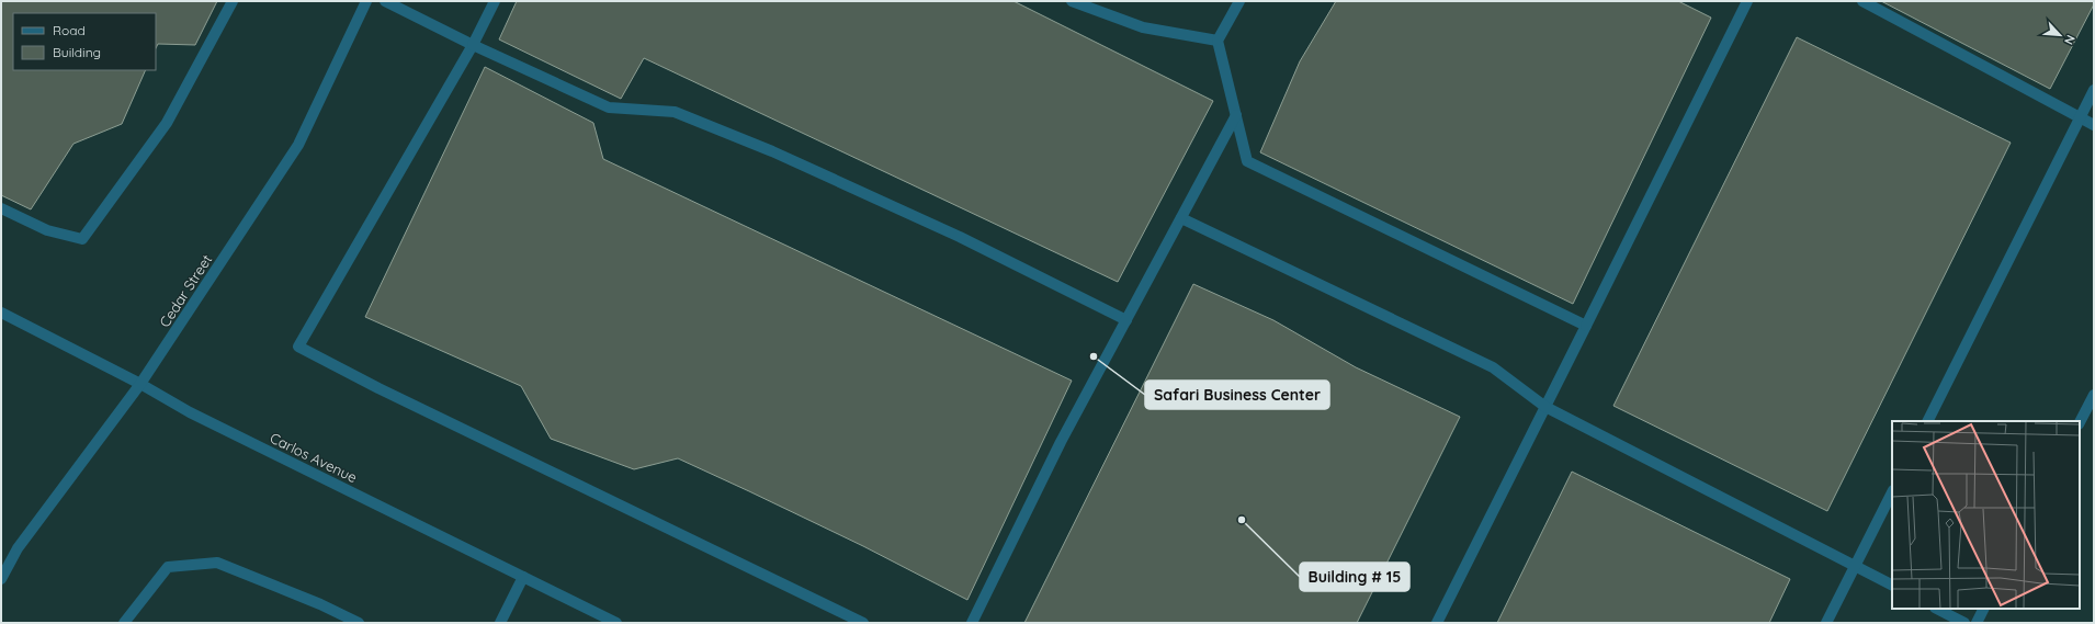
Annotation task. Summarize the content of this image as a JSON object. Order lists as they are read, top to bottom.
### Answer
{
  "streets": {
    "street": ["Cedar Street", "Carlos Avenue"]
  },
  "crossings": [
    ["Cedar Street", "Carlos Avenue"]
  ],
  "places": ["Safari Business Center", "Building # 15"],
  "legend": ["Road", "Building"],
  "north": "bottom right"
}
